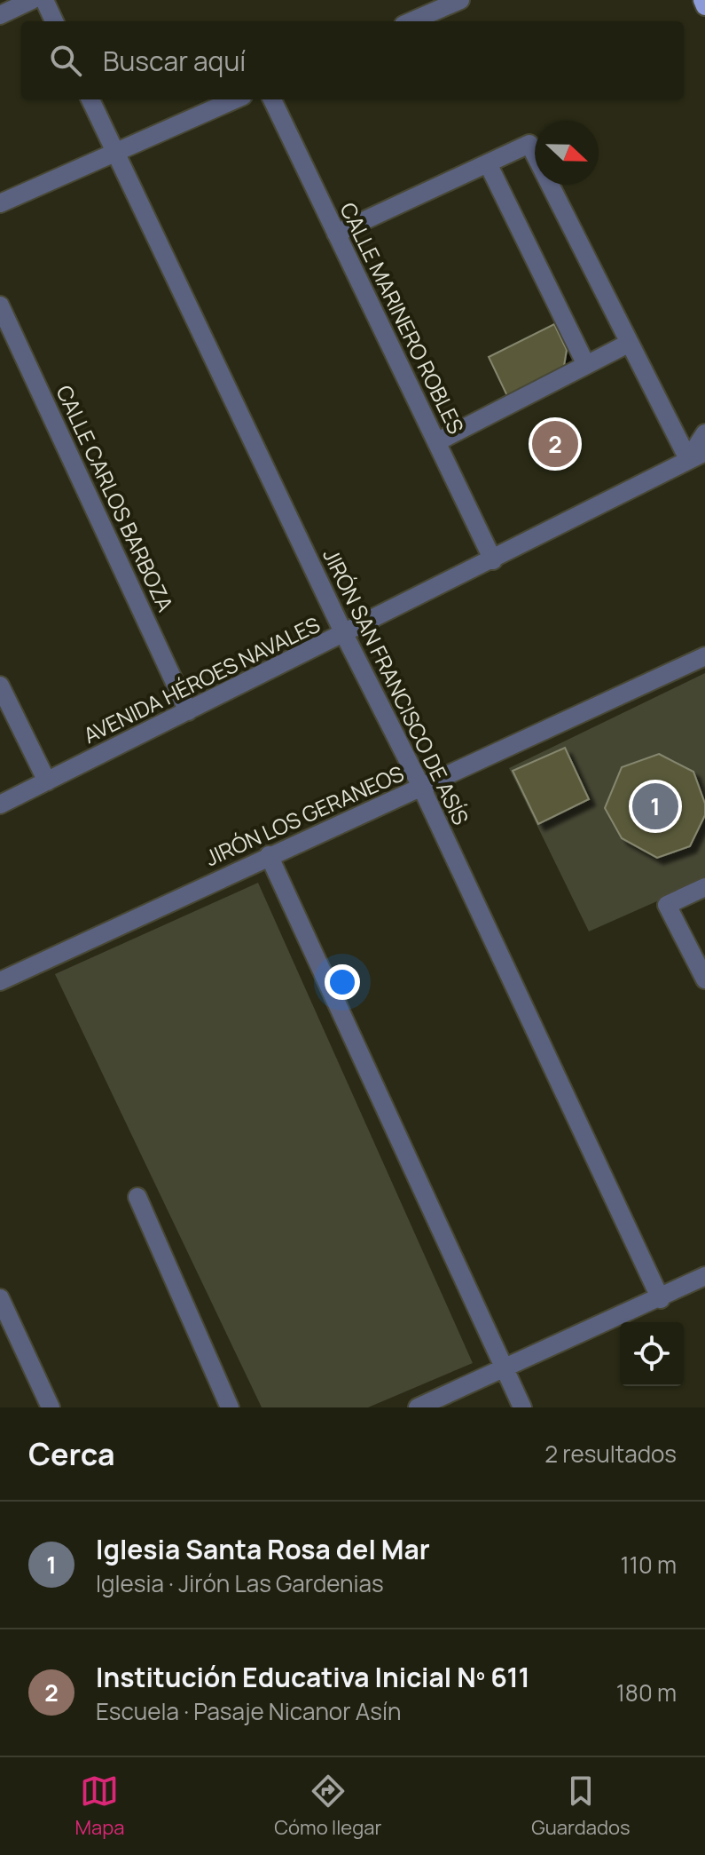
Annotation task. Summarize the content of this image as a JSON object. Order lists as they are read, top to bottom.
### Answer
{
  "streets": {
    "street": [
      "CALLE MARINERO ROBLES",
      "CALLE CARLOS BARBOZA",
      "AVENIDA HÉROES NAVALES",
      "JIRÓN SAN FRANCISCO DE ASÍS",
      "JIRÓN LOS GERANEOS"
    ]
  },
  "crossings": [
    ["CALLE MARINERO ROBLES", "AVENIDA HÉROES NAVALES"],
    ["CALLE CARLOS BARBOZA", "AVENIDA HÉROES NAVALES"],
    ["AVENIDA HÉROES NAVALES", "JIRÓN SAN FRANCISCO DE ASÍS"],
    ["JIRÓN SAN FRANCISCO DE ASÍS", "JIRÓN LOS GERANEOS"]
  ],
  "north": "right",
  "page": {
    "search": "Buscar aquí",
    "pins": ["2", "1"],
    "heading": ["Cerca", "2 resultados"],
    "list": [
      {
        "mark": "1",
        "name": "Iglesia Santa Rosa del Mar",
        "note": "Iglesia · Jirón Las Gardenias",
        "value": "110 m"
      },
      {
        "mark": "2",
        "name": "Institución Educativa Inicial Nº 611",
        "note": "Escuela · Pasaje Nicanor Asín",
        "value": "180 m"
      }
    ],
    "nav": ["Mapa", "Cómo llegar", "Guardados"]
  }
}
